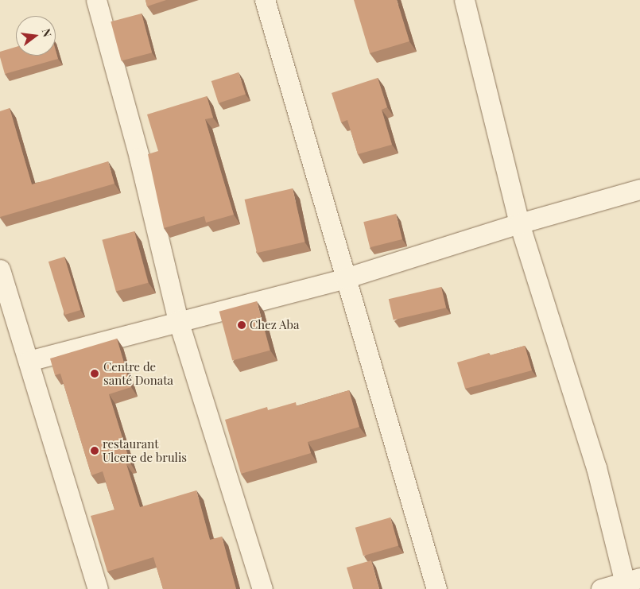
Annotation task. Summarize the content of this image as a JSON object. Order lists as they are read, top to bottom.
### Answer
{
  "places": ["Chez Aba", "Centre de santé Donata", "restaurant Ulcere de brulis"],
  "north": "right"
}
